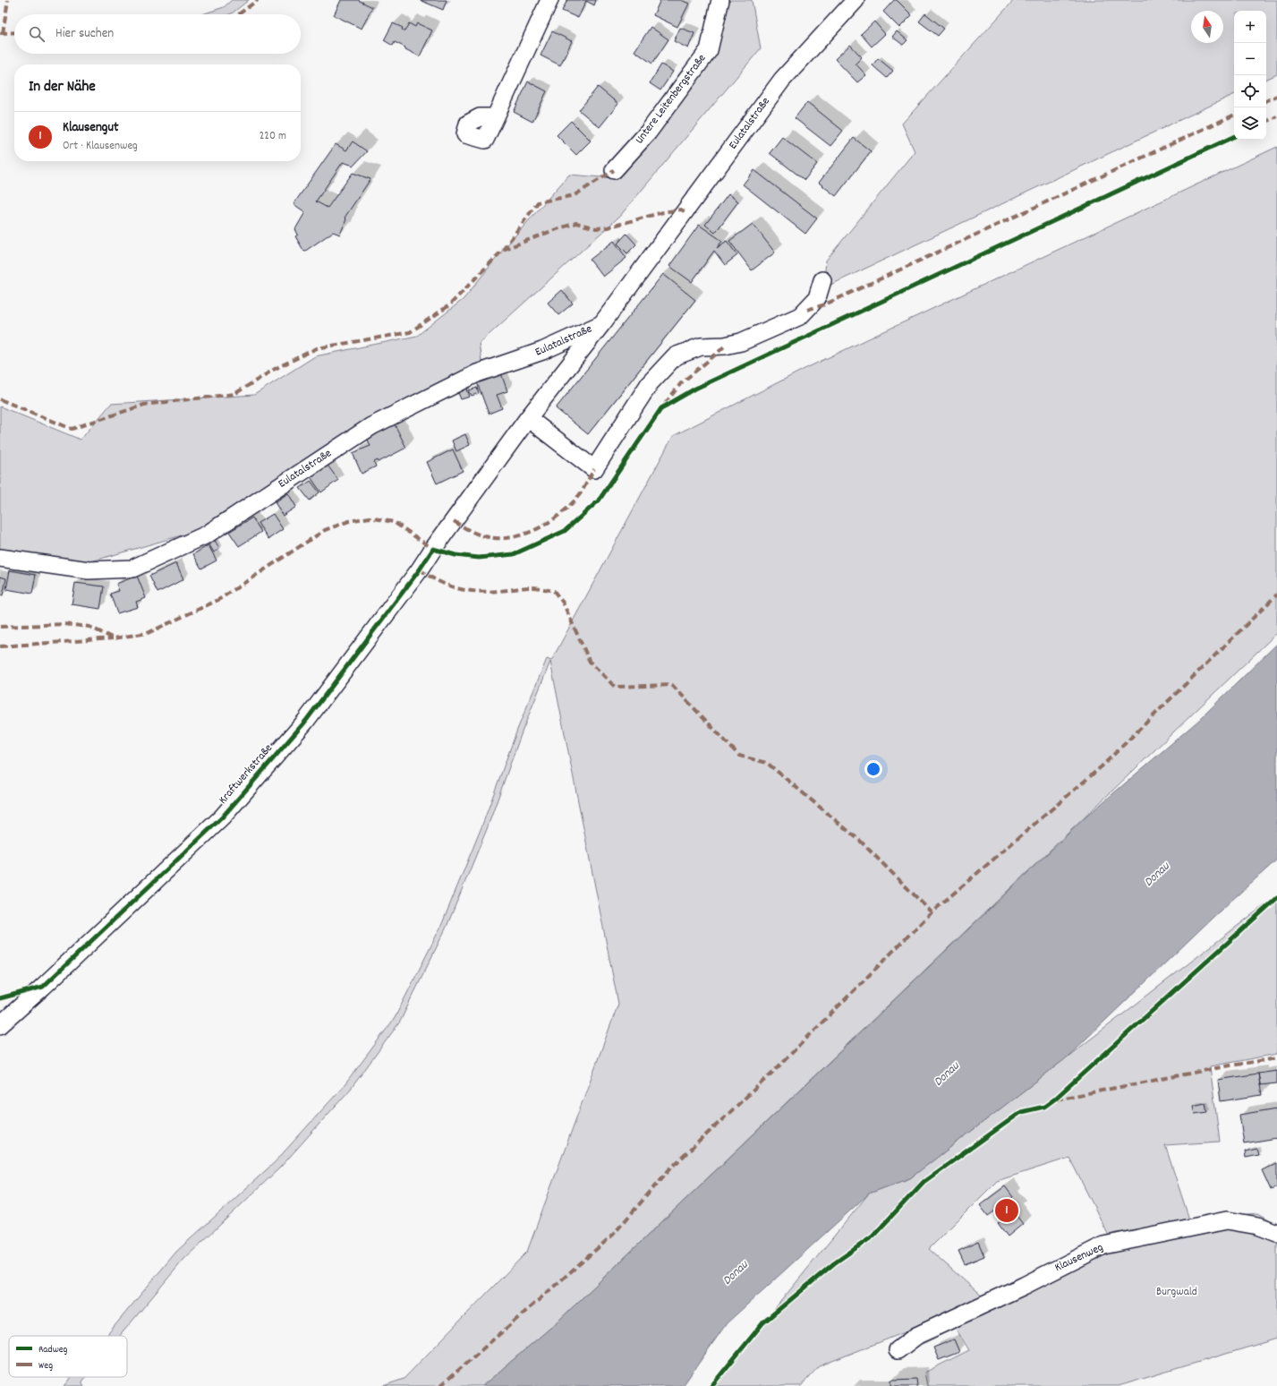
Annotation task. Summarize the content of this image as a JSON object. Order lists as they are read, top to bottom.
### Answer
{
  "streets": {
    "street": [
      "Untere Leitenbergstraße",
      "Eulatalstraße",
      "Kraftwerkstraße",
      "Klausenweg"
    ]
  },
  "crossings": [
    ["Eulatalstraße", "Kraftwerkstraße"]
  ],
  "water": ["Donau"],
  "parks": ["Burgwald"],
  "legend": ["Radweg", "Weg"],
  "north": "top",
  "page": {
    "map_buttons": ["+", "−"],
    "search": "Hier suchen",
    "heading": "In der Nähe",
    "list": [
      {
        "mark": "1",
        "name": "Klausengut",
        "note": "Ort · Klausenweg",
        "value": "220 m"
      }
    ],
    "pins": "1"
  }
}
